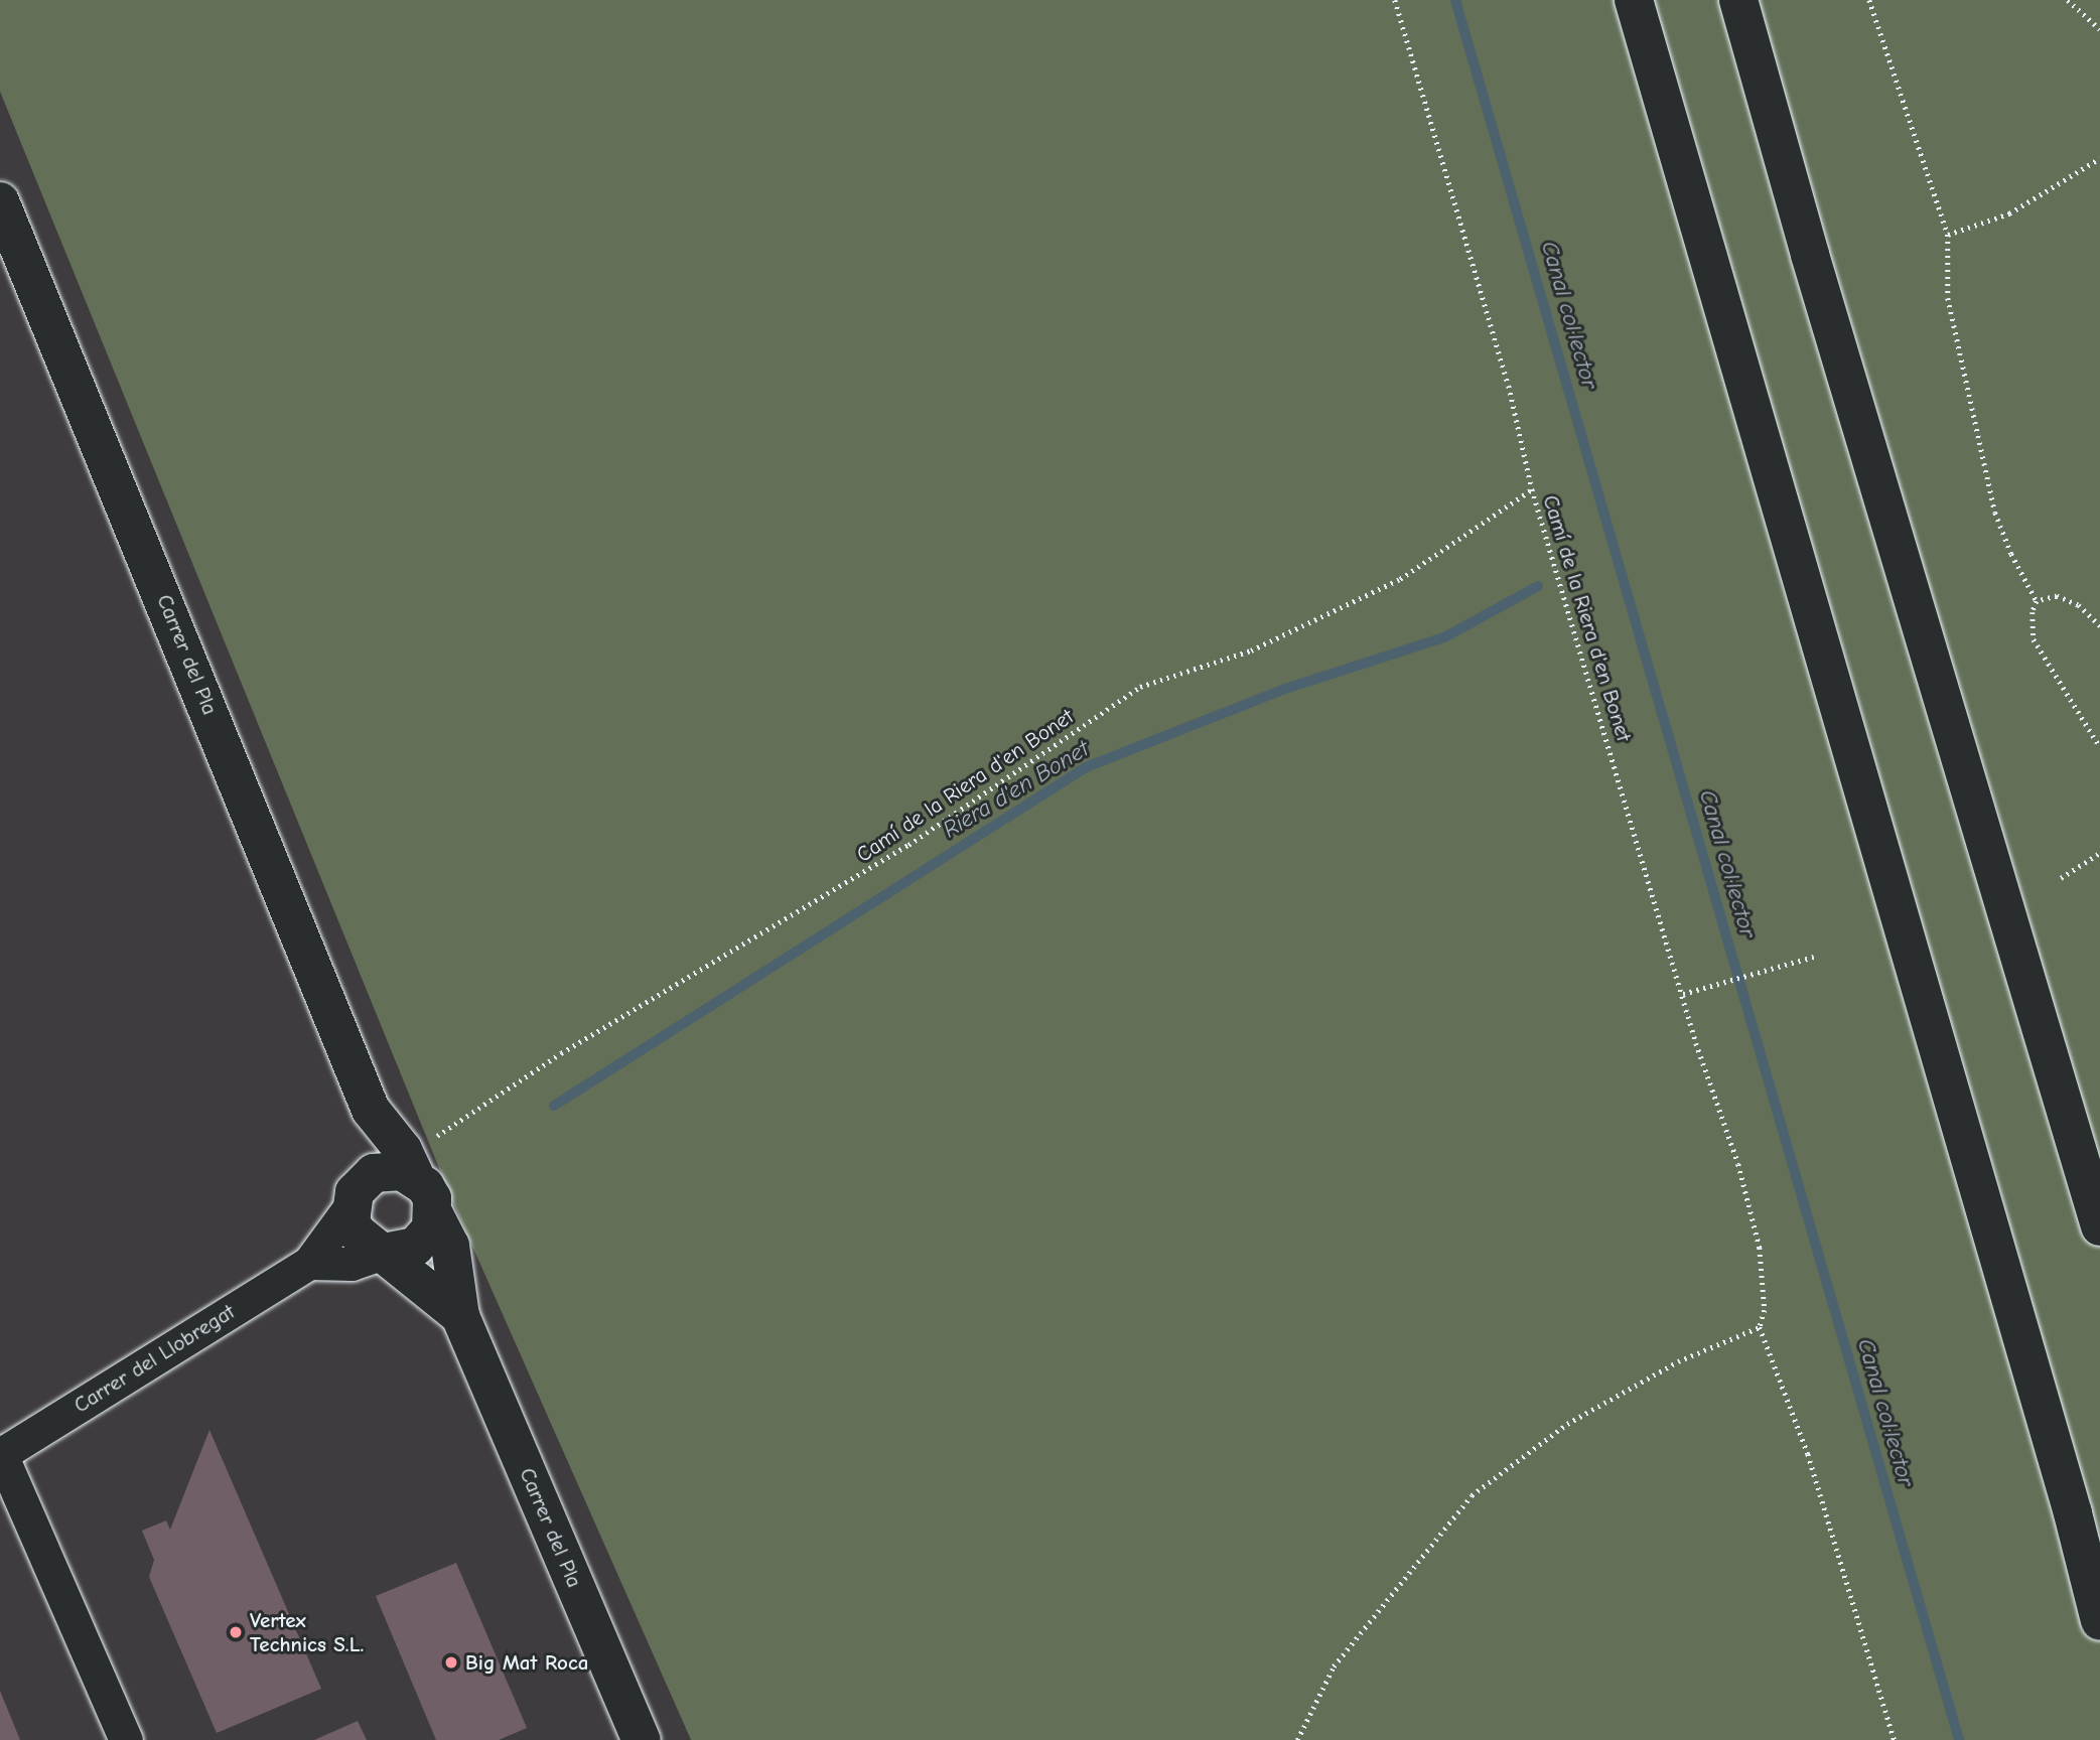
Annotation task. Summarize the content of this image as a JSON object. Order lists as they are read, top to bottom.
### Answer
{
  "streets": {
    "main road": ["Carrer del Pla"],
    "street": ["Carrer del Llobregat"],
    "path": ["Camí de la Riera d'en Bonet"]
  },
  "crossings": [
    ["Camí de la Riera d'en Bonet", "Carrer del Pla"],
    ["Camí de la Riera d'en Bonet", "Carrer del Llobregat"],
    ["Carrer del Pla", "Carrer del Llobregat"]
  ],
  "water": ["Canal col·lector", "Riera d'en Bonet"],
  "places": ["Vertex Technics S.L.", "Big Mat Roca"]
}
